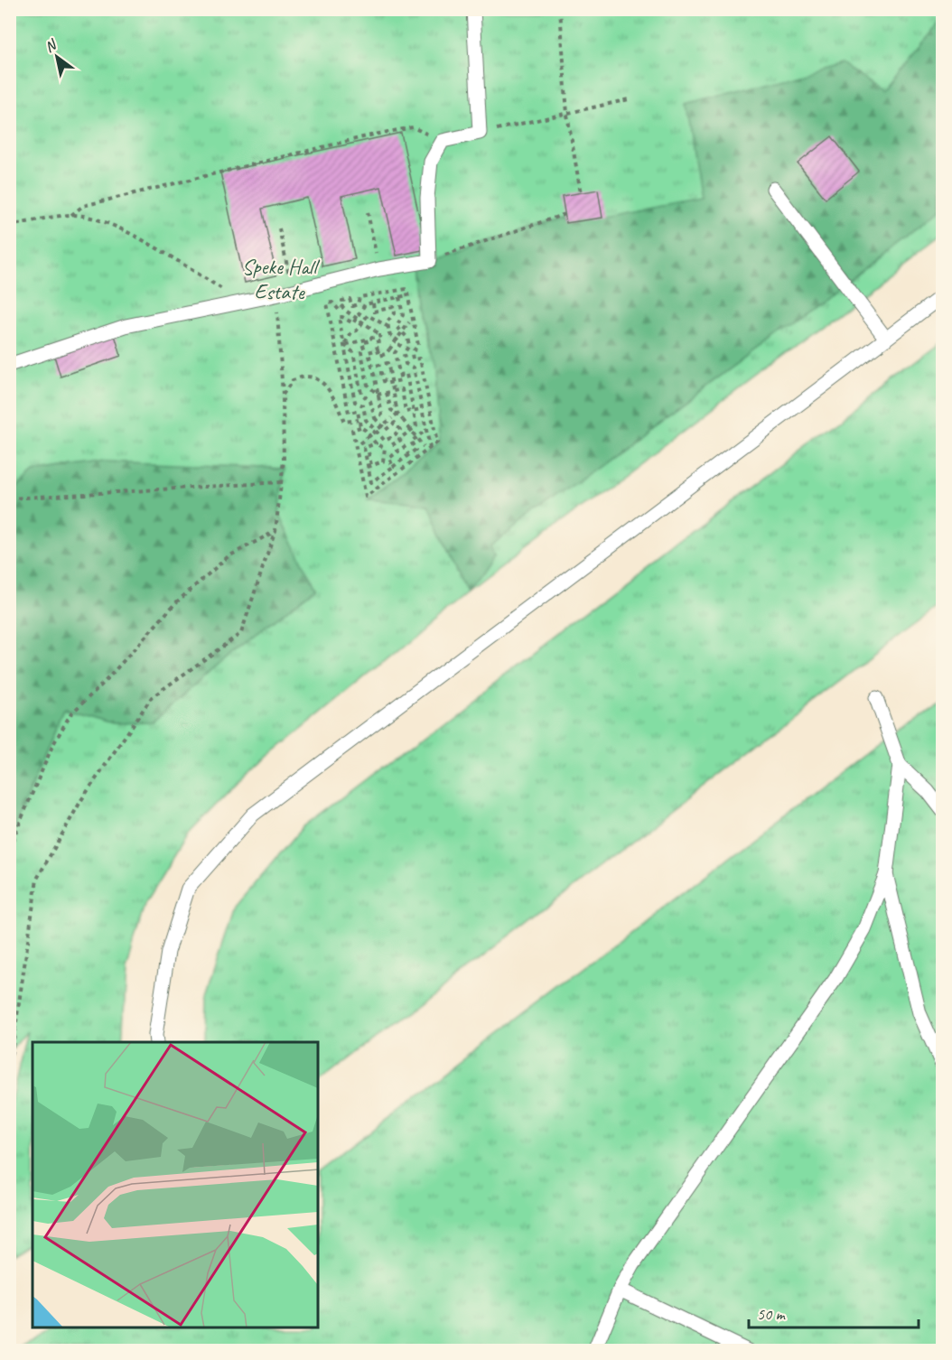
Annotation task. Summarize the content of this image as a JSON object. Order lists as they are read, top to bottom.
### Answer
{
  "parks": ["Speke Hall Estate"],
  "scale_bar": "50 m",
  "north": "top left"
}
